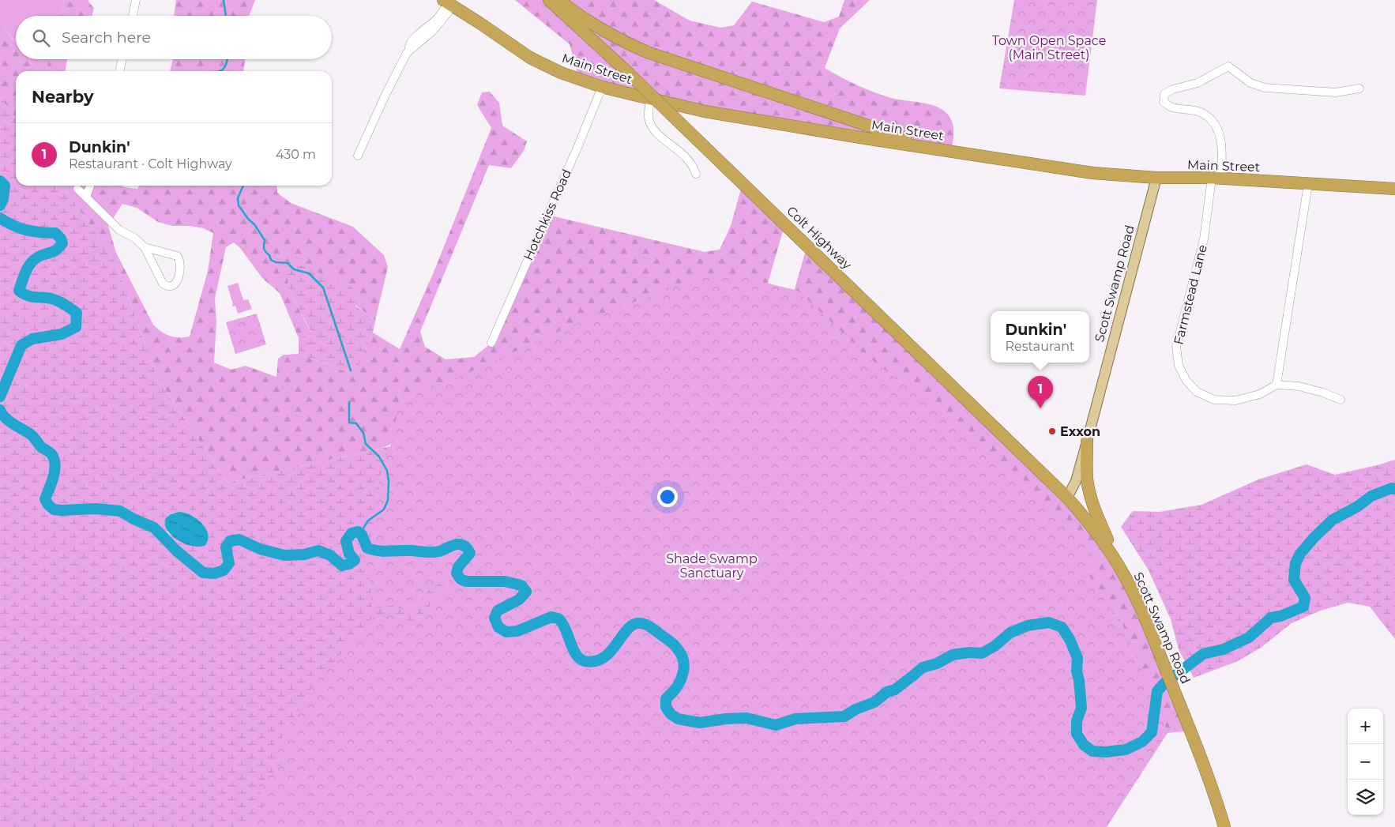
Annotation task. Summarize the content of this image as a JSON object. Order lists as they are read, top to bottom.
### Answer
{
  "streets": {
    "highway": ["Main Street", "Colt Highway", "Scott Swamp Road"],
    "street": ["Hotchkiss Road", "Farmstead Lane"]
  },
  "crossings": [
    ["Main Street", "Hotchkiss Road"],
    ["Main Street", "Scott Swamp Road"],
    ["Main Street", "Farmstead Lane"],
    ["Colt Highway", "Scott Swamp Road"]
  ],
  "parks": ["Town Open Space (Main Street)", "Shade Swamp Sanctuary"],
  "places": ["Exxon"],
  "page": {
    "search": "Search here",
    "heading": "Nearby",
    "list": [
      {
        "mark": "1",
        "name": "Dunkin'",
        "note": "Restaurant · Colt Highway",
        "value": "430 m"
      }
    ],
    "popup": ["Dunkin'", "Restaurant"],
    "pins": "1",
    "map_buttons": ["+", "−"]
  }
}
